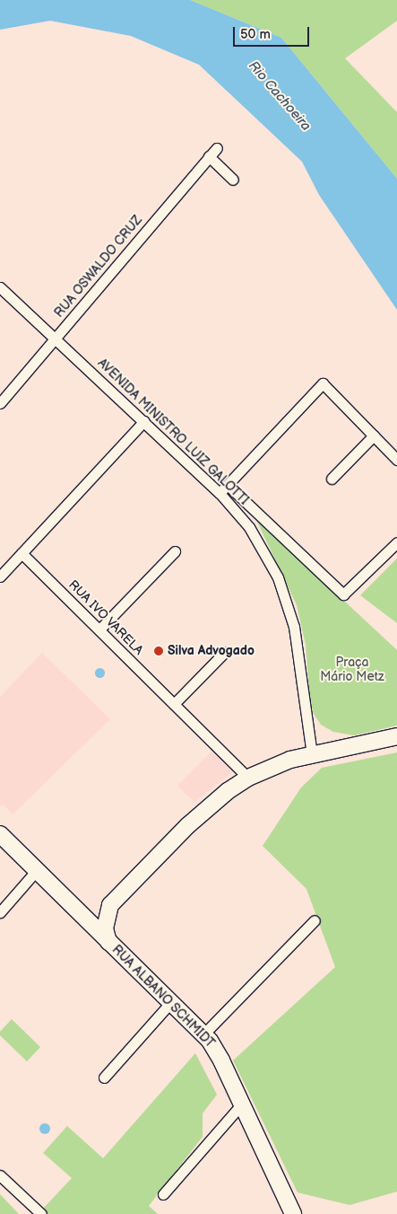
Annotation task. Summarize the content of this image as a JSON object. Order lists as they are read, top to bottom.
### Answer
{
  "streets": {
    "main road": ["RUA ALBANO SCHMIDT"],
    "street": ["RUA OSWALDO CRUZ", "AVENIDA MINISTRO LUIZ GALOTTI", "RUA IVO VARELA"]
  },
  "crossings": [
    ["RUA OSWALDO CRUZ", "AVENIDA MINISTRO LUIZ GALOTTI"]
  ],
  "water": ["Rio Cachoeira"],
  "parks": ["Praça Mário Metz"],
  "places": ["Silva Advogado"],
  "scale_bar": "50 m"
}
